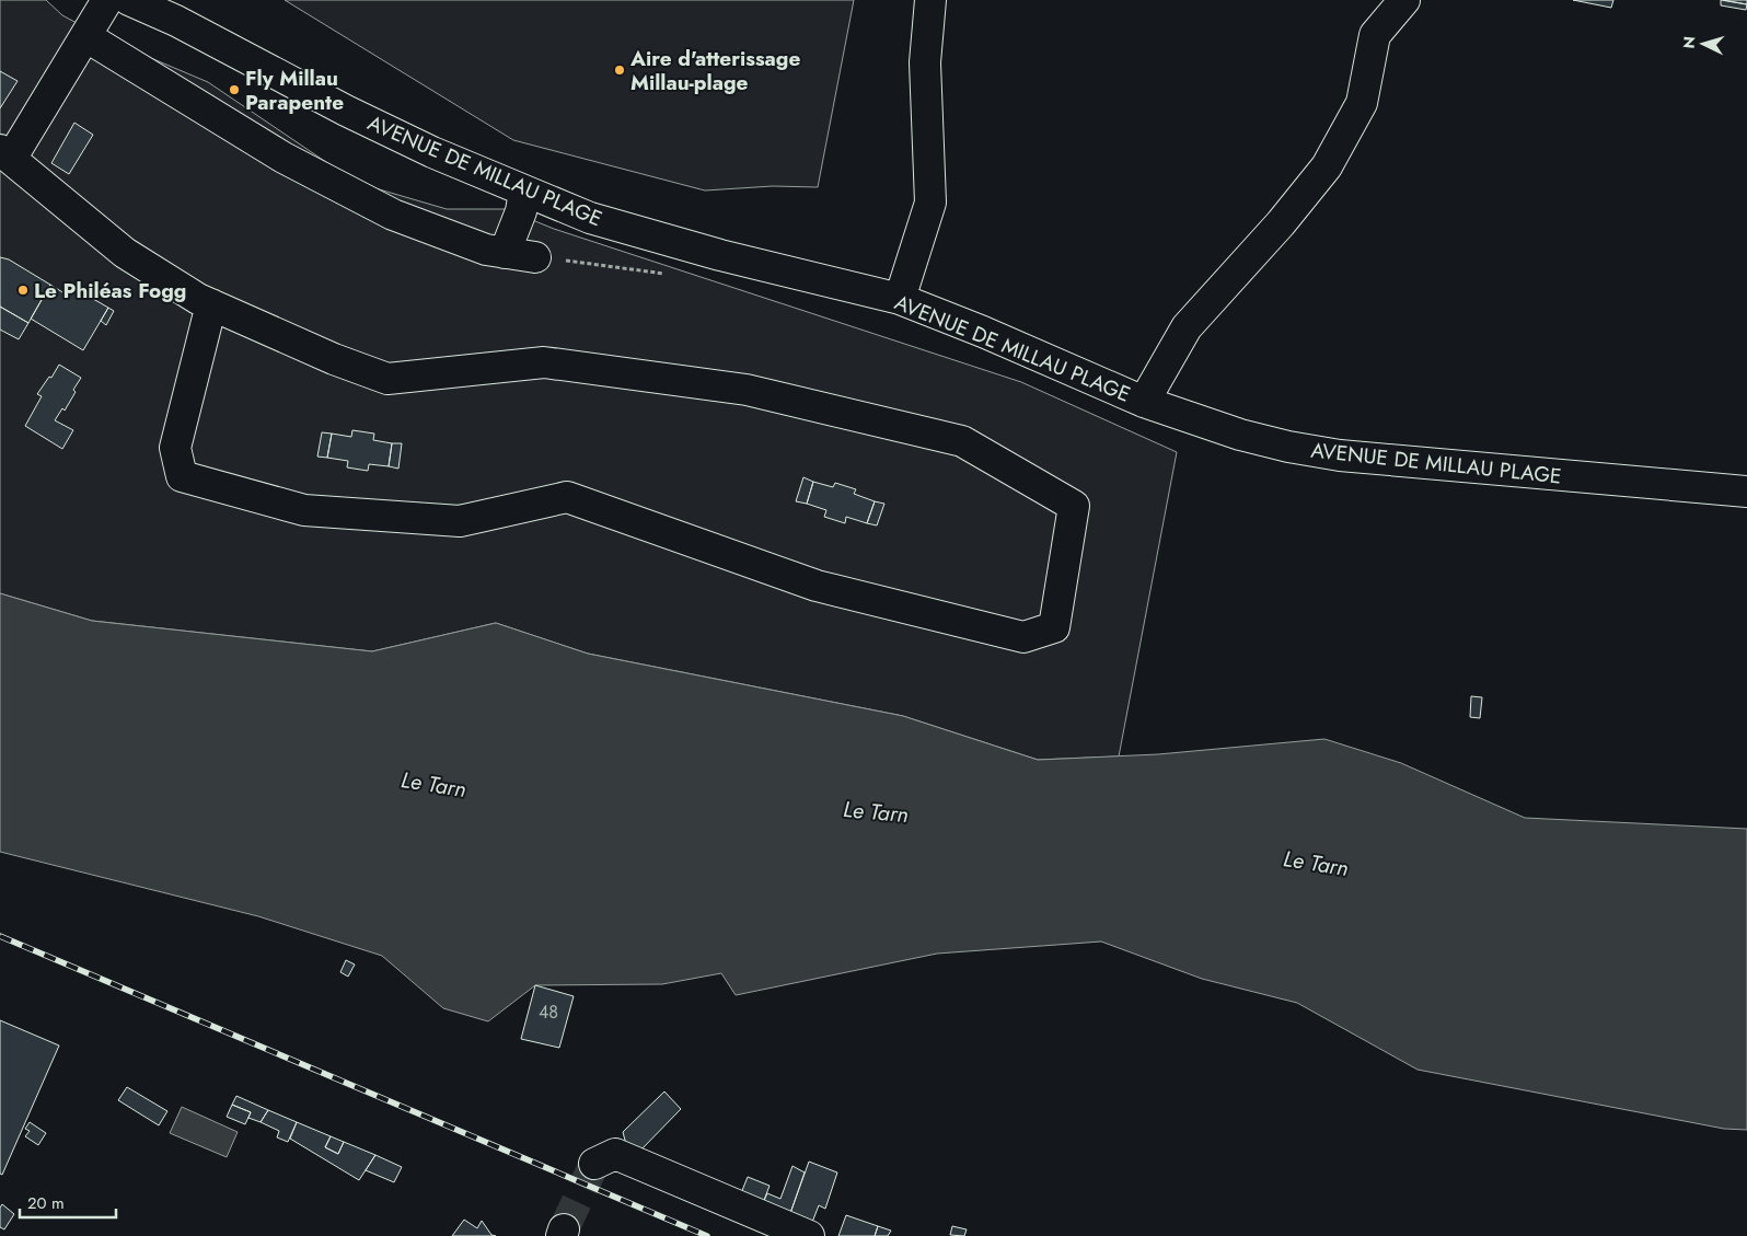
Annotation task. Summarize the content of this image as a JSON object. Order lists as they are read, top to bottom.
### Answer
{
  "streets": {
    "street": ["AVENUE DE MILLAU PLAGE"]
  },
  "water": ["Le Tarn"],
  "places": ["Aire d'atterissage Millau-plage", "Fly Millau Parapente", "Le Philéas Fogg"],
  "house_numbers": ["48"],
  "scale_bar": "20 m",
  "north": "left"
}
